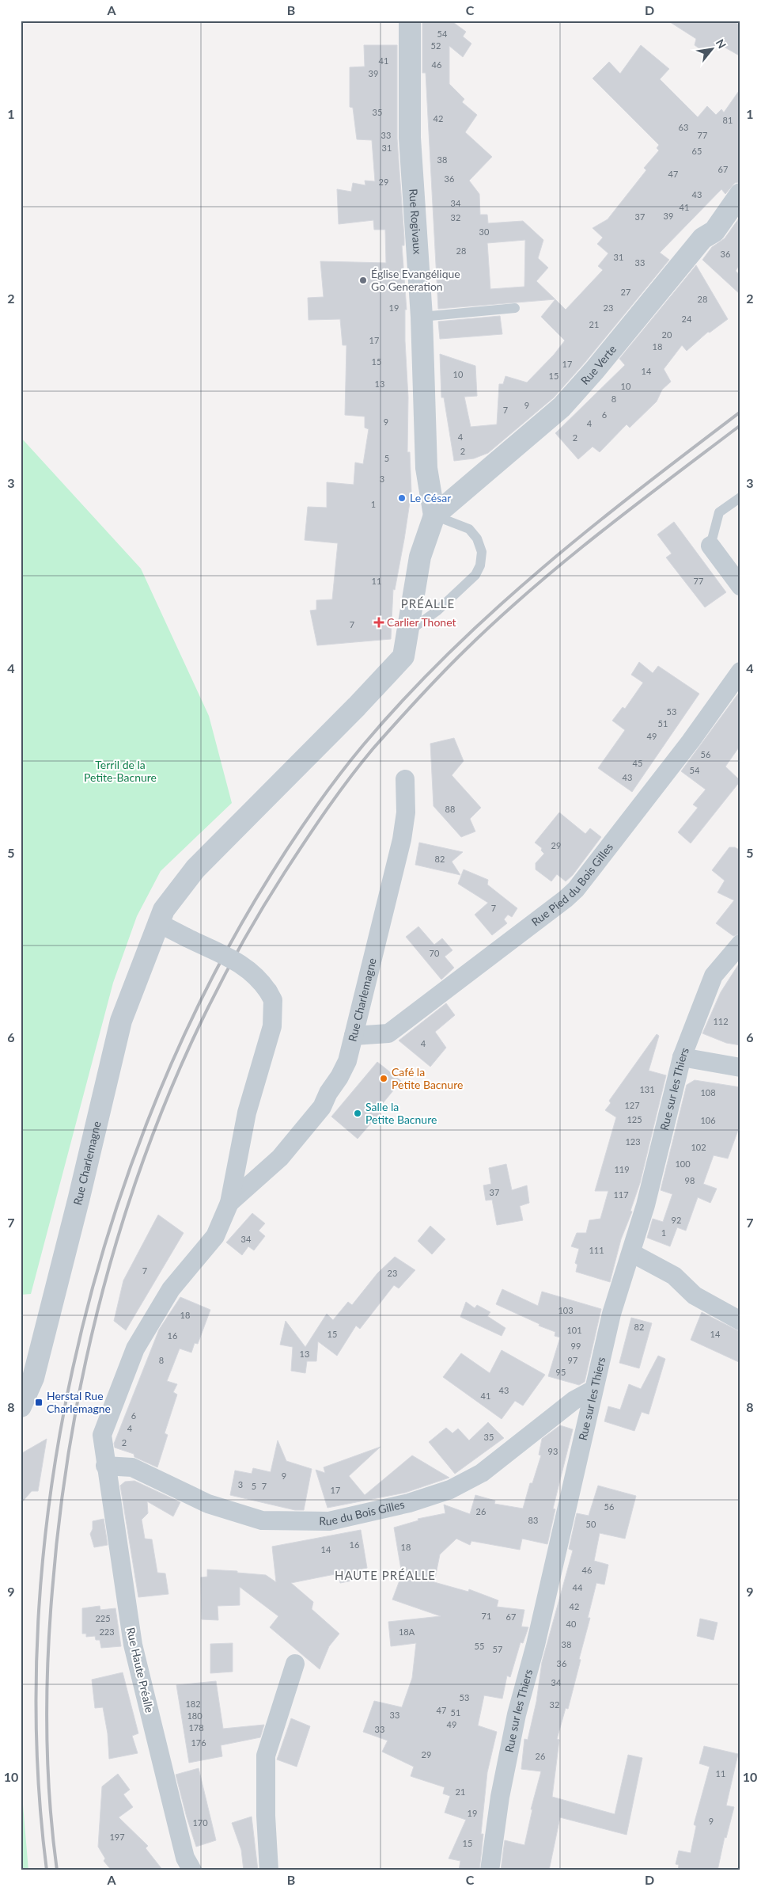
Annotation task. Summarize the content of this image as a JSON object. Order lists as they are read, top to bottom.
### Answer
{
  "streets": {
    "street": [
      "Rue Rogivaux",
      "Rue Verte",
      "Rue Pied du Bois Gilles",
      "Rue Charlemagne",
      "Rue sur les Thiers",
      "Rue du Bois Gilles",
      "Rue Haute Préalle"
    ]
  },
  "crossings": [
    ["Rue Rogivaux", "Rue Verte"],
    ["Rue Rogivaux", "Rue Charlemagne"],
    ["Rue Verte", "Rue Charlemagne"],
    ["Rue Pied du Bois Gilles", "Rue Charlemagne"],
    ["Rue Charlemagne", "Rue du Bois Gilles"],
    ["Rue Charlemagne", "Rue Haute Préalle"],
    ["Rue sur les Thiers", "Rue du Bois Gilles"],
    ["Rue du Bois Gilles", "Rue Haute Préalle"]
  ],
  "districts": ["PRÉALLE", "HAUTE PRÉALLE"],
  "parks": ["Terril de la Petite-Bacnure"],
  "places": {
    "other": [
      "Église Evangélique Go Generation",
      "Le César",
      "Café la Petite Bacnure",
      "Salle la Petite Bacnure"
    ],
    "health": ["Carlier Thonet"],
    "transit": ["Herstal Rue Charlemagne"]
  },
  "house_numbers": [
    "54",
    "52",
    "41",
    "46",
    "39",
    "35",
    "42",
    "81",
    "63",
    "33",
    "77",
    "31",
    "65",
    "38",
    "67",
    "47",
    "36",
    "29",
    "43",
    "34",
    "41",
    "39",
    "37",
    "32",
    "30",
    "28",
    "36",
    "31",
    "33",
    "27",
    "28",
    "19",
    "23",
    "24",
    "21",
    "20",
    "17",
    "18",
    "15",
    "17",
    "14",
    "10",
    "15",
    "13",
    "10",
    "8",
    "9",
    "7",
    "6",
    "9",
    "4",
    "4",
    "2",
    "2",
    "5",
    "3",
    "1",
    "11",
    "77",
    "7",
    "53",
    "51",
    "49",
    "56",
    "45",
    "54",
    "43",
    "88",
    "29",
    "82",
    "7",
    "70",
    "112",
    "4",
    "131",
    "108",
    "127",
    "125",
    "106",
    "123",
    "102",
    "100",
    "119",
    "98",
    "37",
    "117",
    "92",
    "1",
    "34",
    "111",
    "7",
    "23",
    "103",
    "18",
    "82",
    "101",
    "15",
    "14",
    "16",
    "99",
    "13",
    "8",
    "97",
    "95",
    "43",
    "41",
    "6",
    "4",
    "35",
    "2",
    "93",
    "9",
    "3",
    "5",
    "7",
    "17",
    "56",
    "26",
    "83",
    "50",
    "16",
    "18",
    "14",
    "46",
    "44",
    "42",
    "71",
    "67",
    "225",
    "40",
    "223",
    "18A",
    "38",
    "55",
    "57",
    "36",
    "34",
    "53",
    "182",
    "32",
    "47",
    "51",
    "33",
    "180",
    "49",
    "178",
    "33",
    "176",
    "29",
    "26",
    "11",
    "21",
    "19",
    "9",
    "170",
    "197",
    "15"
  ],
  "north": "top right",
  "grid": {
    "columns": [
      "A",
      "B",
      "C",
      "D"
    ],
    "rows": [
      "1",
      "2",
      "3",
      "4",
      "5",
      "6",
      "7",
      "8",
      "9",
      "10"
    ]
  }
}
